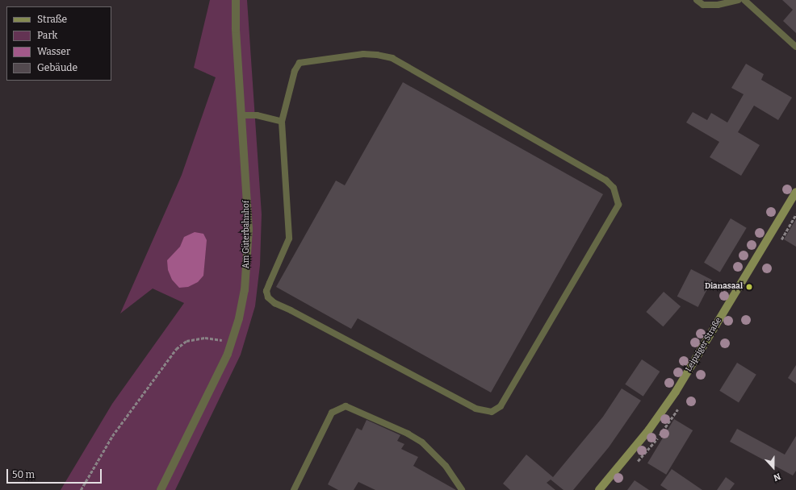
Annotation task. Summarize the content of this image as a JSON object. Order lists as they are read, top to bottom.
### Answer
{
  "streets": {
    "street": ["Am Güterbahnhof", "Leipziger Straße"]
  },
  "places": ["Dianasaal"],
  "legend": [
    "Straße",
    "Park",
    "Wasser",
    "Gebäude"
  ],
  "scale_bar": "50 m",
  "north": "bottom"
}
